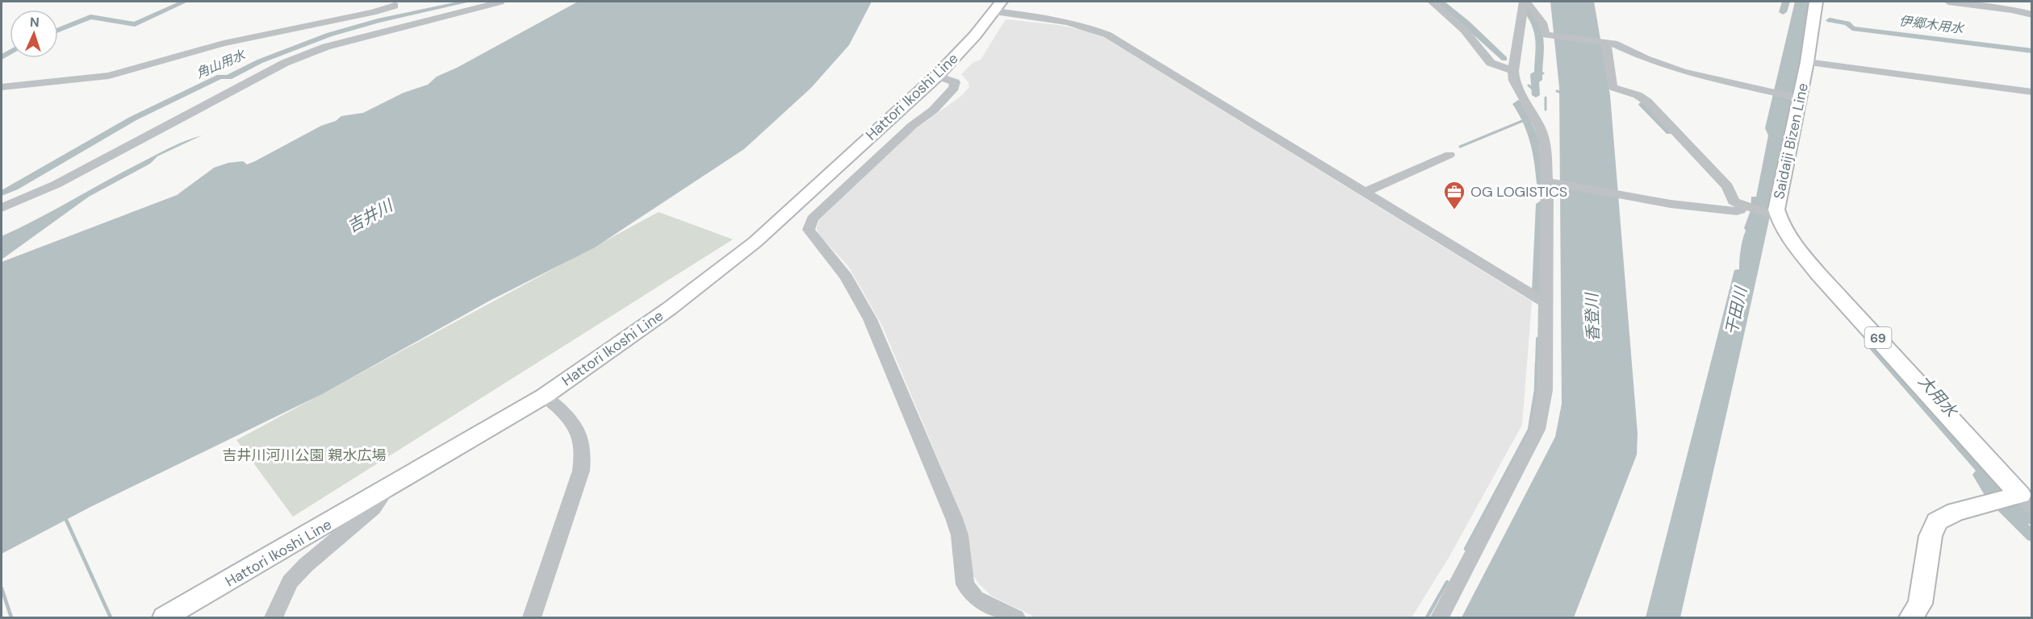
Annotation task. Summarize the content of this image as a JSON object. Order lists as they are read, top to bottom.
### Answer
{
  "streets": {
    "main road": ["Hattori Ikoshi Line", "Saidaiji Bizen Line", "69"]
  },
  "water": [
    "伊郷木用水",
    "角山用水",
    "吉井川",
    "干田川",
    "香登川",
    "大用水"
  ],
  "parks": ["吉井川河川公園 親水広場"],
  "places": {
    "office": ["OG LOGISTICS"]
  },
  "north": "top"
}
